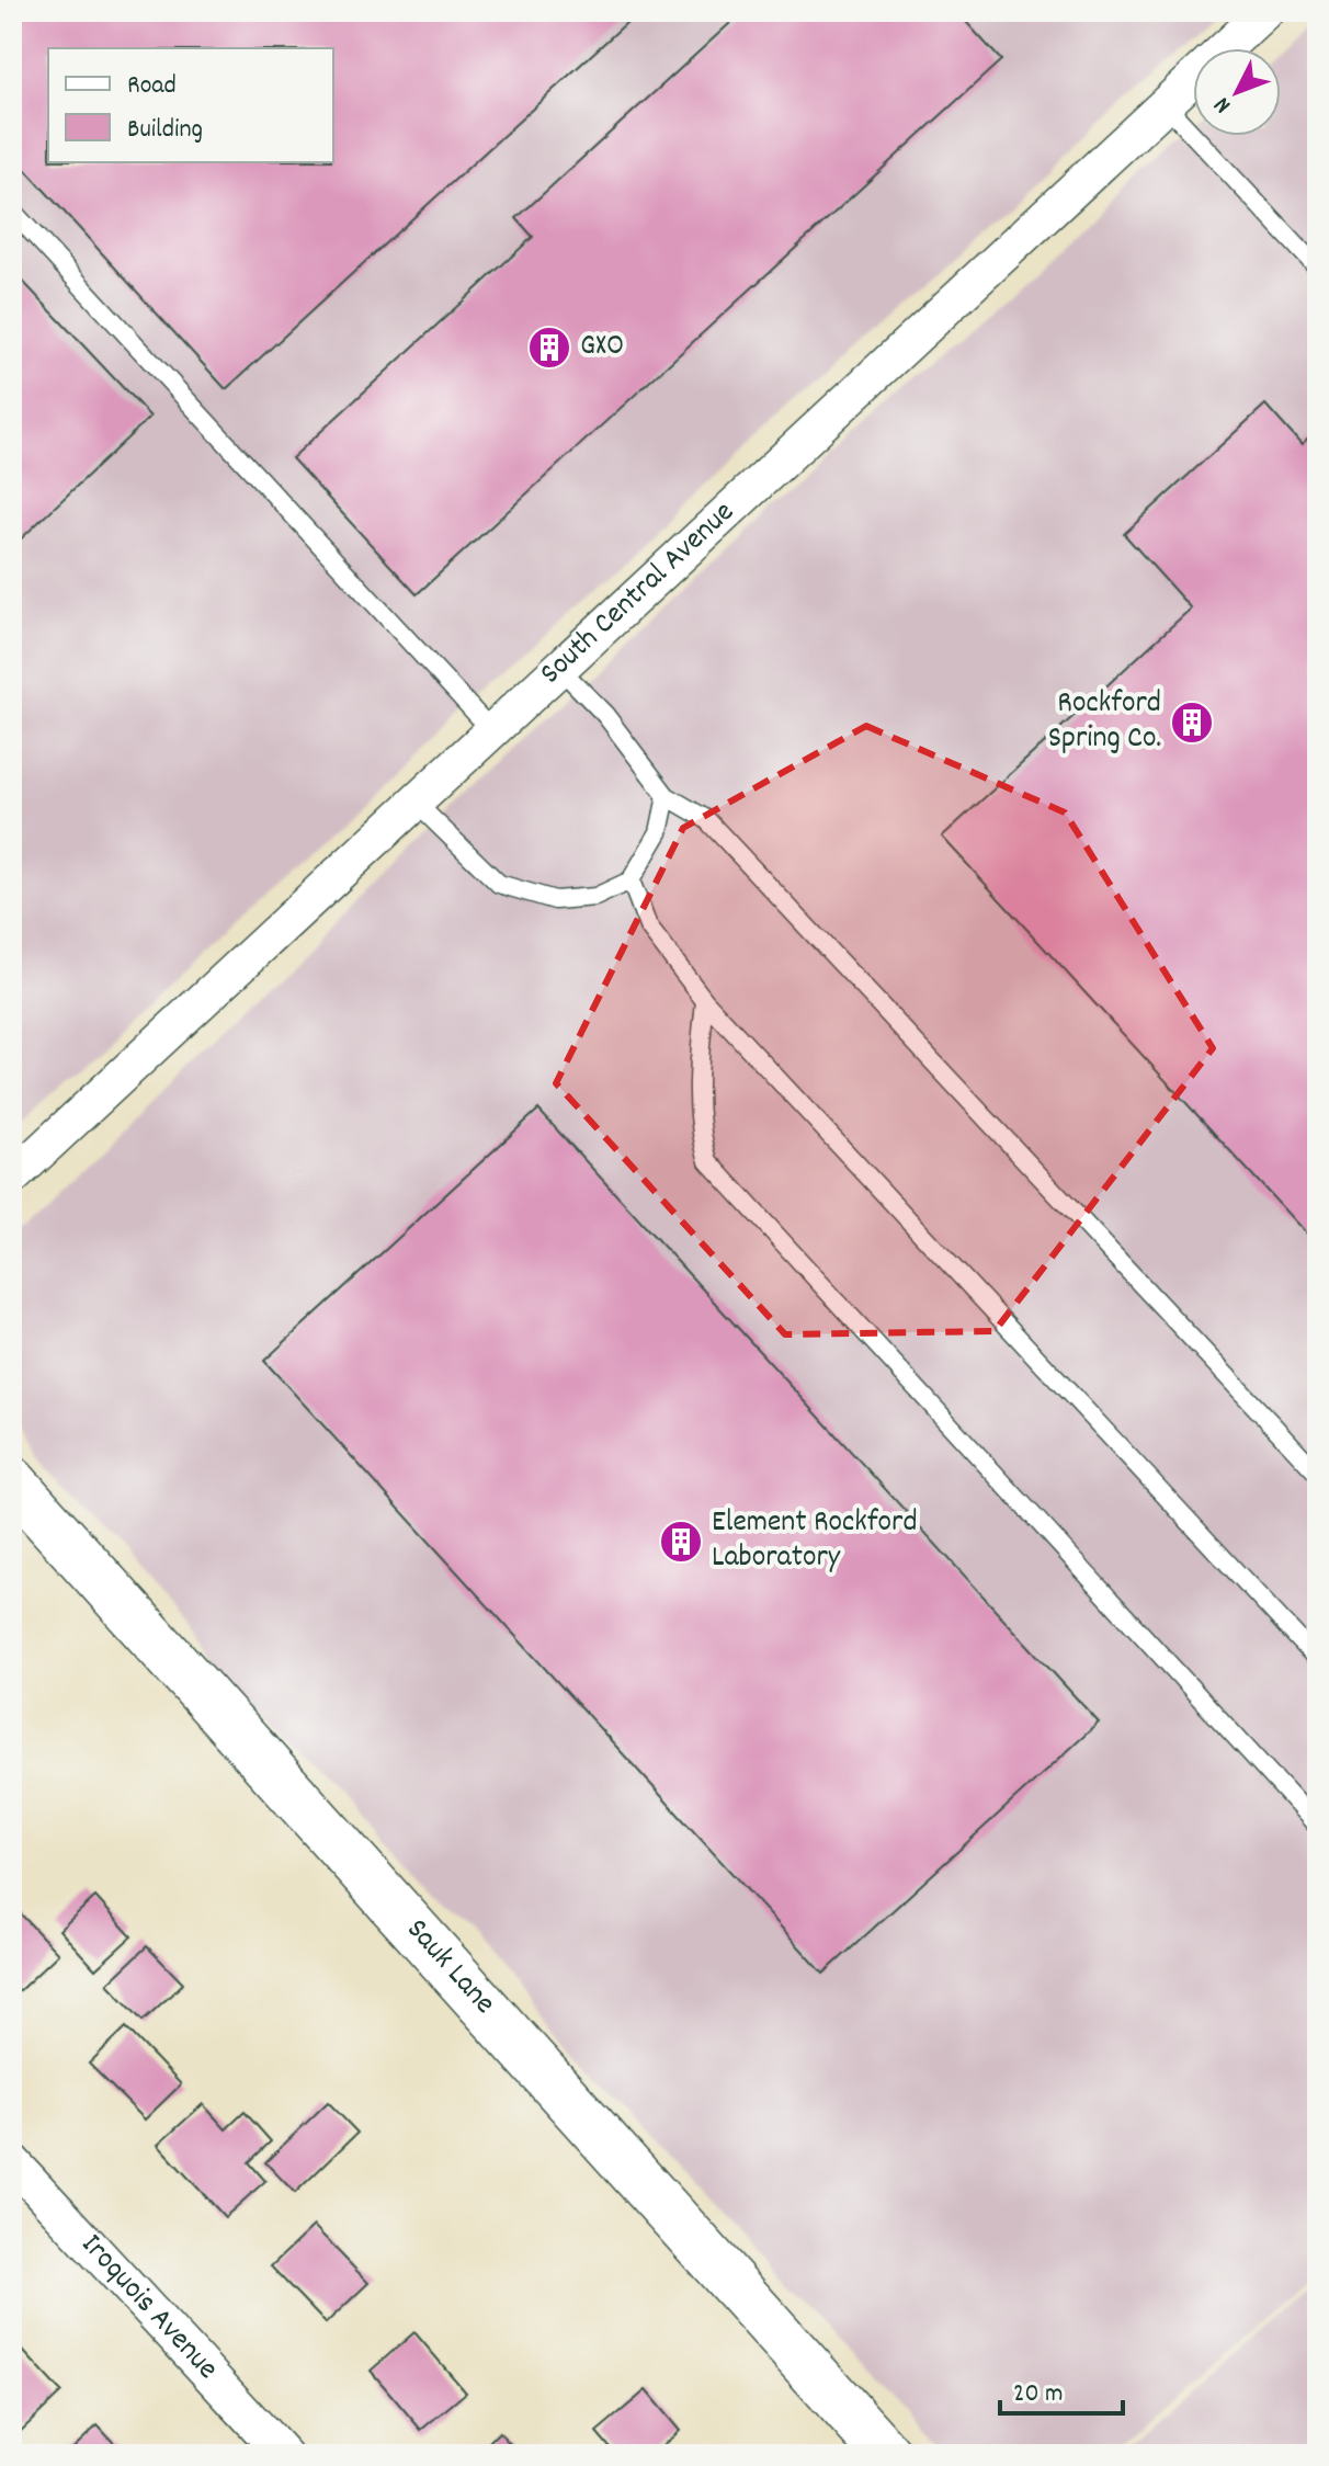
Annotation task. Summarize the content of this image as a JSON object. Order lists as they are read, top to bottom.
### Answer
{
  "streets": {
    "street": ["South Central Avenue", "Sauk Lane", "Iroquois Avenue"]
  },
  "places": {
    "building": ["GXO", "Rockford Spring Co.", "Element Rockford Laboratory"]
  },
  "legend": ["Road", "Building"],
  "scale_bar": "20 m",
  "north": "bottom left"
}
